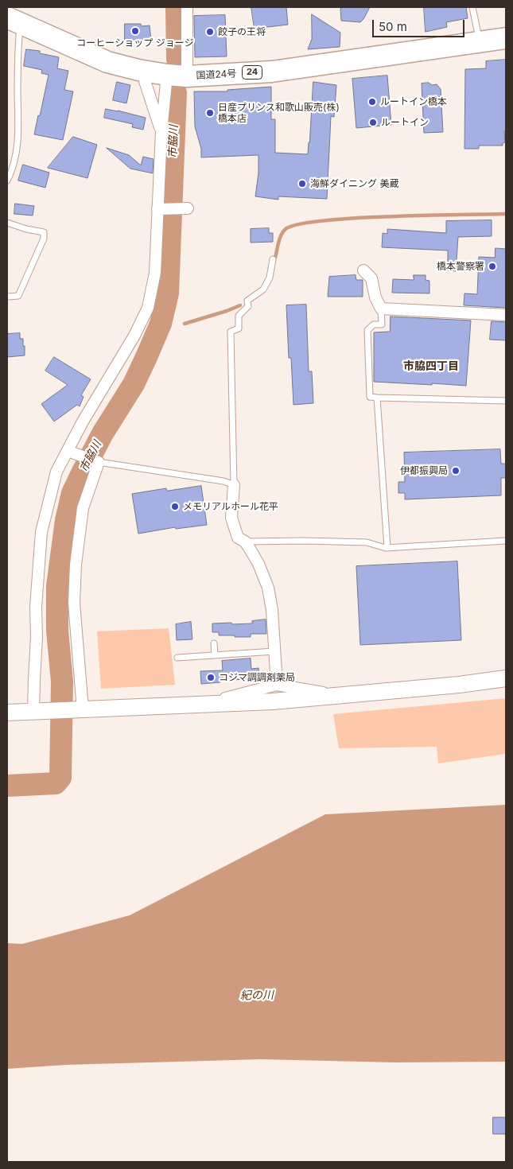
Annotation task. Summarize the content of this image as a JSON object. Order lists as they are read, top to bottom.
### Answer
{
  "streets": {
    "highway": ["24", "国道24号"]
  },
  "districts": ["市脇四丁目"],
  "water": ["市脇川", "紀の川"],
  "places": [
    "コーヒーショップ ジョージ",
    "餃子の王将",
    "ルートイン橋本",
    "日産プリンス和歌山販売(株) 橋本店",
    "ルートイン",
    "海鮮ダイニング 美蔵",
    "橋本警察署",
    "伊都振興局",
    "メモリアルホール花平",
    "コジマ調調剤薬局"
  ],
  "scale_bar": "50 m"
}
